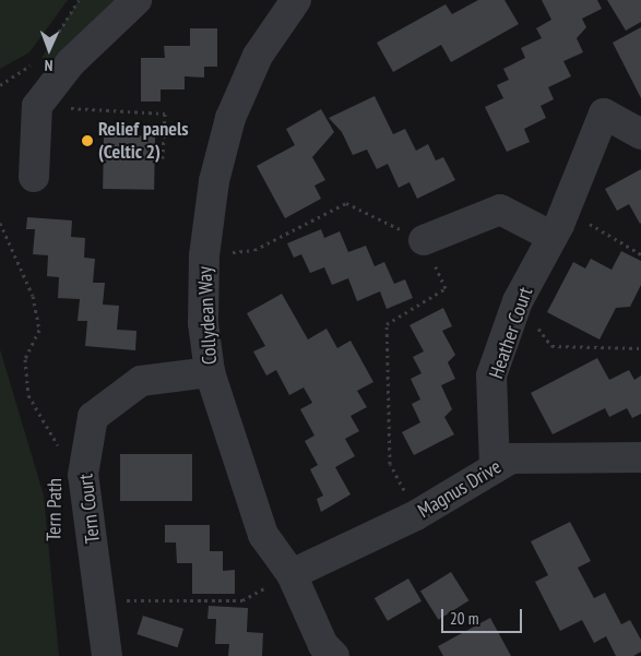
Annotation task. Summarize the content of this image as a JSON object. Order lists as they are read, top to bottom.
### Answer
{
  "streets": {
    "street": [
      "Collydean Way",
      "Heather Court",
      "Magnus Drive",
      "Tern Court"
    ],
    "path": ["Tern Path"]
  },
  "crossings": [
    ["Collydean Way", "Magnus Drive"],
    ["Collydean Way", "Tern Court"],
    ["Heather Court", "Magnus Drive"]
  ],
  "places": ["Relief panels (Celtic 2)"],
  "scale_bar": "20 m",
  "north": "bottom"
}
